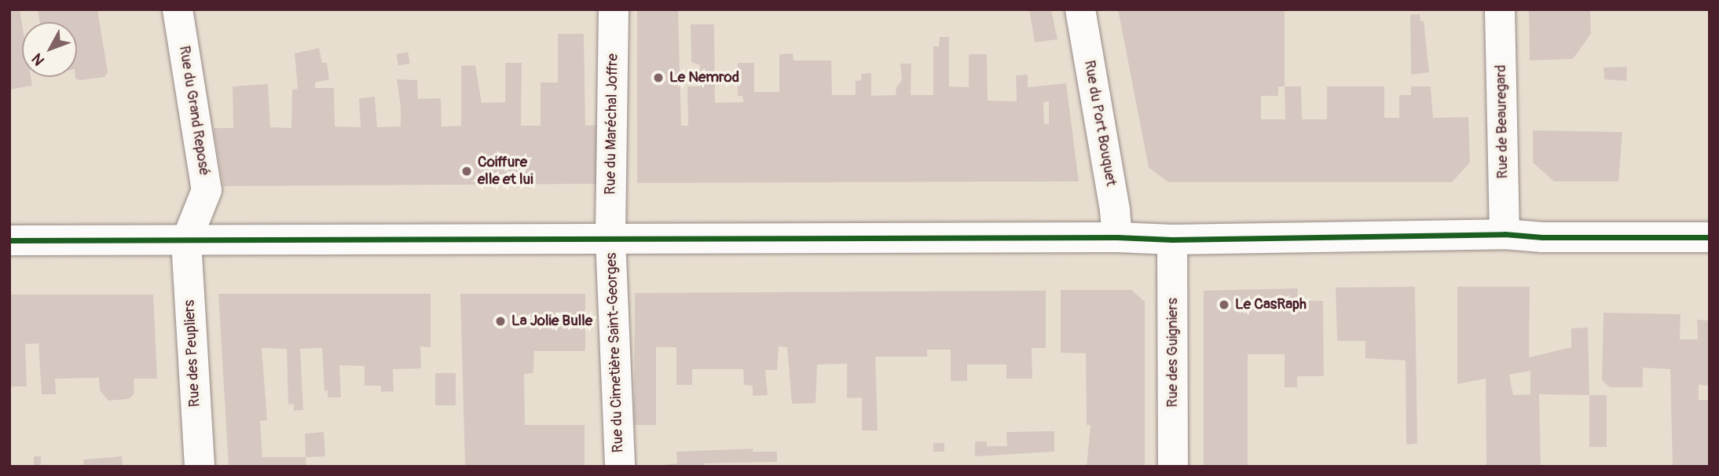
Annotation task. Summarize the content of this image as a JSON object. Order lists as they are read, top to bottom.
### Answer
{
  "streets": {
    "main road": [
      "Rue du Grand Reposé",
      "Rue de Beauregard",
      "Rue du Port Bouquet",
      "Rue du Maréchal Joffre",
      "Rue du Cimetière Saint-Georges",
      "Rue des Guigniers",
      "Rue des Peupliers"
    ]
  },
  "crossings": [
    ["Rue du Grand Reposé", "Rue des Peupliers"],
    ["Rue du Maréchal Joffre", "Rue du Cimetière Saint-Georges"]
  ],
  "places": [
    "Le Nemrod",
    "Coiffure elle et lui",
    "Le CasRaph",
    "La Jolie Bulle"
  ],
  "north": "bottom left"
}
